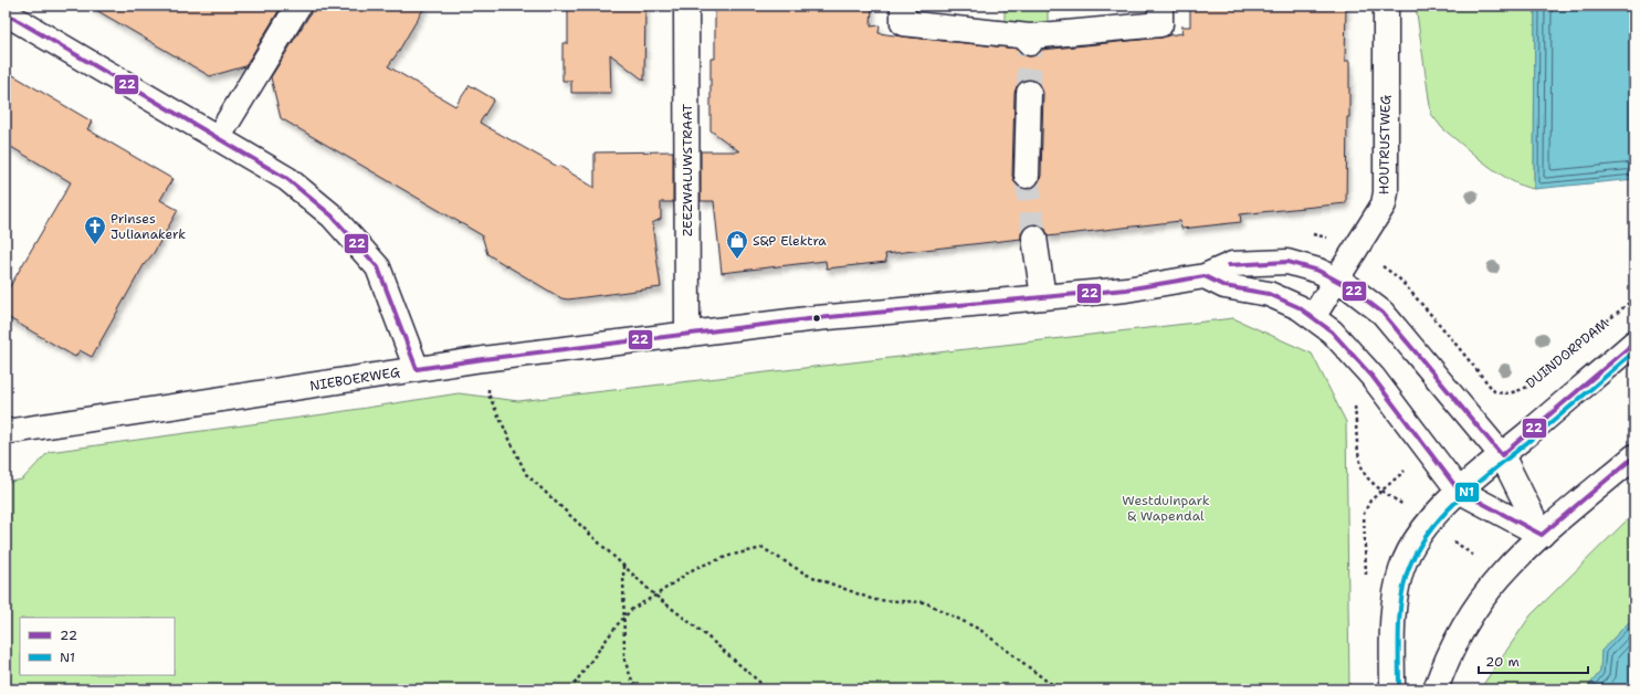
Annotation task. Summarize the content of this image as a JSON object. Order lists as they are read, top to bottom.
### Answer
{
  "streets": {
    "street": ["HOUTRUSTWEG", "ZEEZWALUWSTRAAT", "NIEBOERWEG"],
    "path": ["DUINDORPDAM"]
  },
  "crossings": [
    ["HOUTRUSTWEG", "NIEBOERWEG"],
    ["ZEEZWALUWSTRAAT", "NIEBOERWEG"]
  ],
  "parks": ["Westduinpark & Wapendal"],
  "places": {
    "church": ["Prinses Julianakerk"],
    "shop": ["S&P Elektra"]
  },
  "lines": ["transit line 22", "transit line N1"],
  "legend": ["22", "N1"],
  "scale_bar": "20 m"
}
